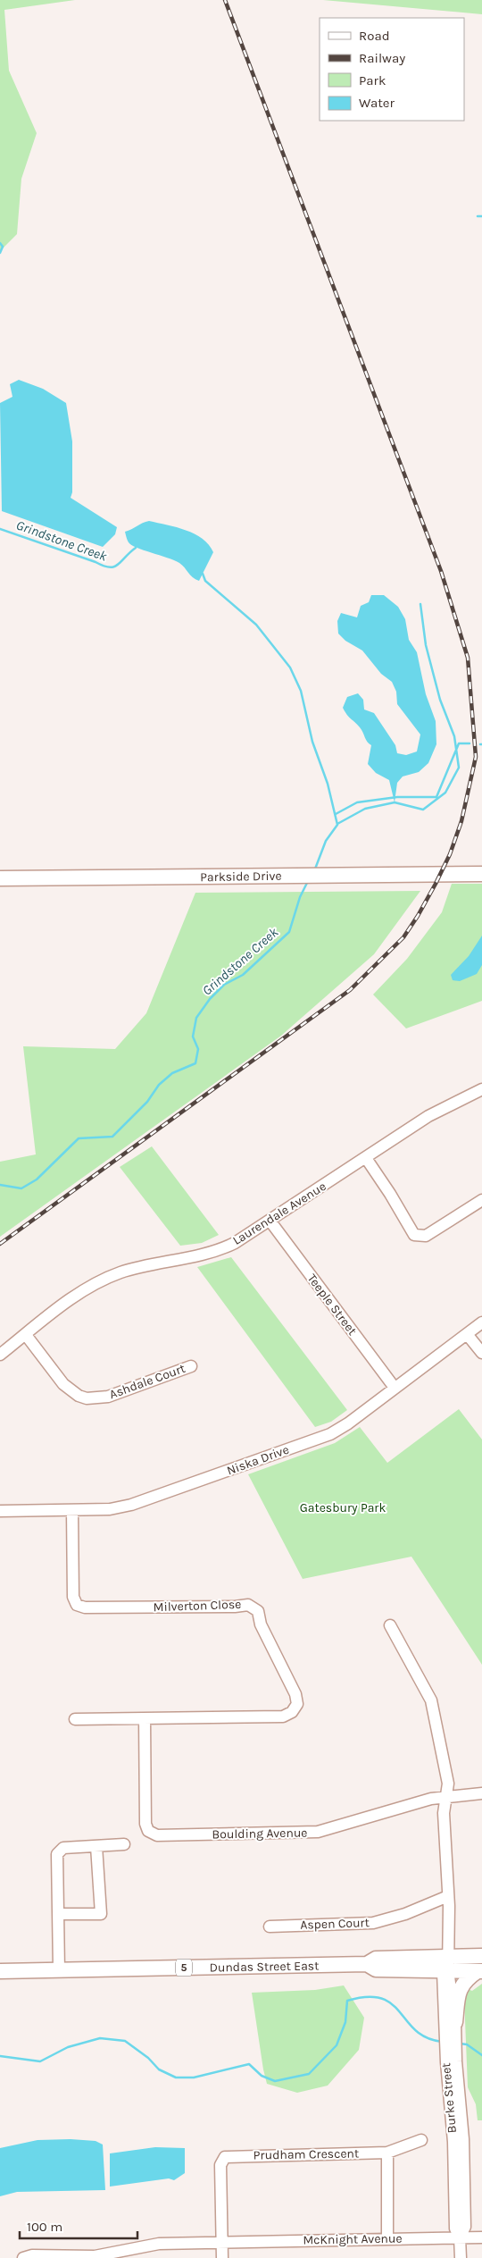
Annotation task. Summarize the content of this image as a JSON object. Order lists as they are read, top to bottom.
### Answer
{
  "streets": {
    "main road": ["Parkside Drive", "Dundas Street East", "5"],
    "street": [
      "Laurendale Avenue",
      "Teeple Street",
      "Ashdale Court",
      "Niska Drive",
      "Milverton Close",
      "Boulding Avenue",
      "Aspen Court",
      "Burke Street",
      "Prudham Crescent",
      "McKnight Avenue"
    ]
  },
  "crossings": [
    ["Laurendale Avenue", "Teeple Street"],
    ["Laurendale Avenue", "Ashdale Court"],
    ["Teeple Street", "Niska Drive"],
    ["Niska Drive", "Milverton Close"],
    ["Milverton Close", "Boulding Avenue"],
    ["Dundas Street East", "Burke Street"],
    ["Burke Street", "McKnight Avenue"],
    ["Prudham Crescent", "McKnight Avenue"]
  ],
  "water": ["Grindstone Creek"],
  "parks": ["Gatesbury Park"],
  "legend": [
    "Road",
    "Railway",
    "Park",
    "Water"
  ],
  "scale_bar": "100 m"
}
